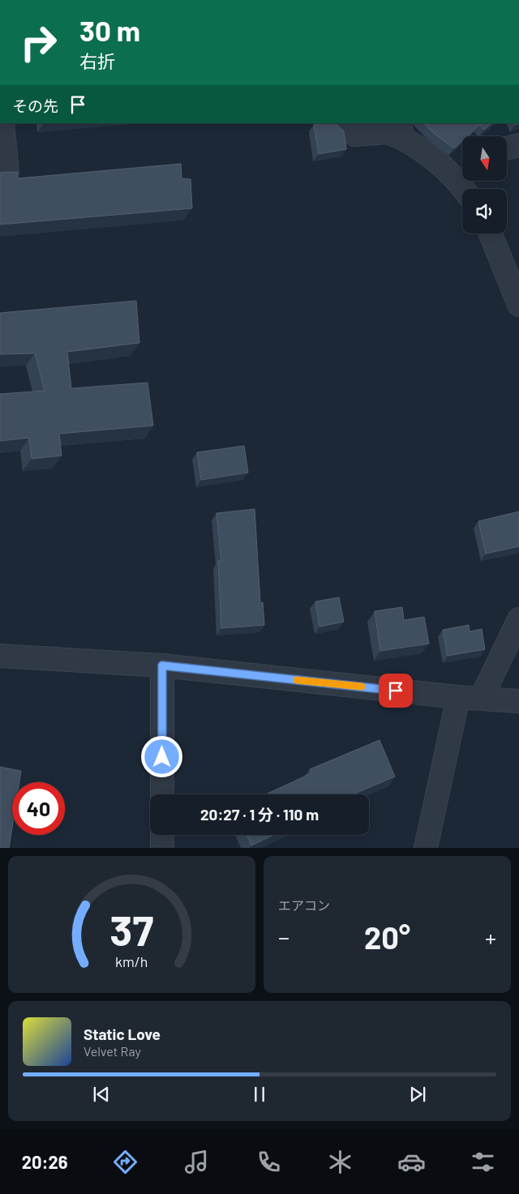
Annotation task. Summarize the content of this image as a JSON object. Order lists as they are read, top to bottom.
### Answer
{
  "north": "bottom",
  "page": {
    "turn": ["30 m", "右折"],
    "then": "その先",
    "limit": "40",
    "trip": "20:27 · 1 分 · 110 m",
    "tile": "エアコン",
    "heat": ["−", "20°", "+"],
    "song": ["Static Love", "Velvet Ray"],
    "tabs": "20:26",
    "gauge": ["37", "km/h"]
  }
}
